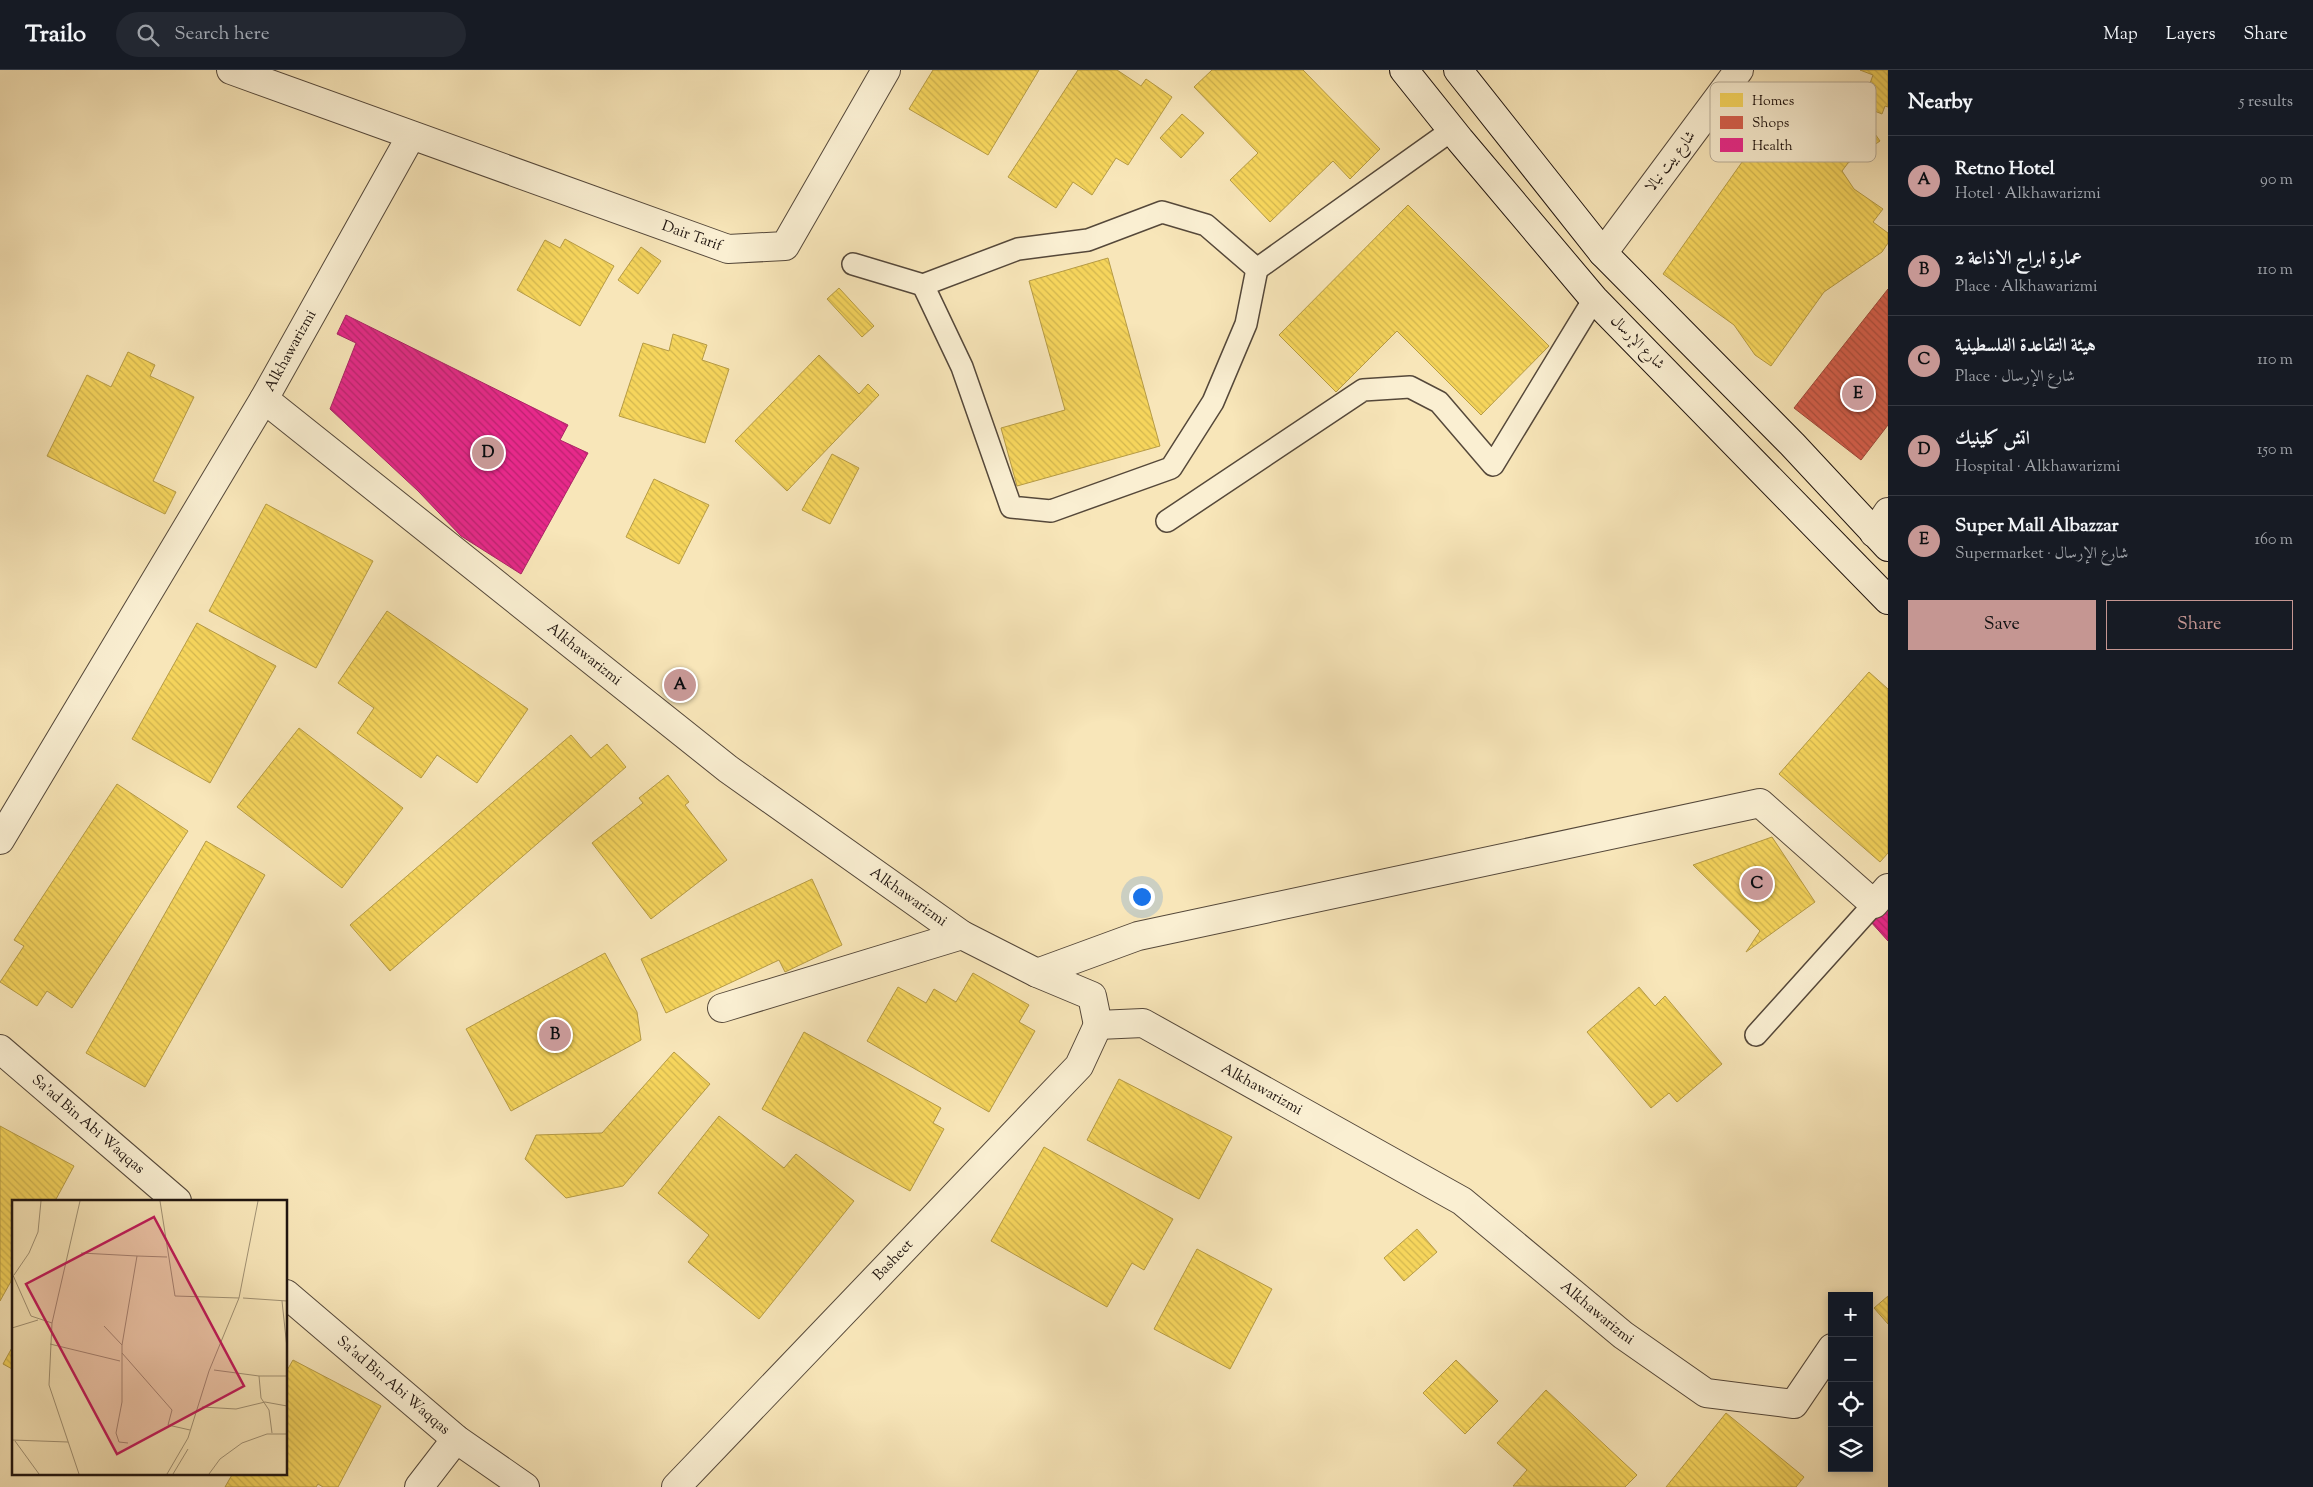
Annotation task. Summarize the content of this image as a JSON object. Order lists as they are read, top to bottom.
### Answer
{
  "streets": {
    "street": [
      "شارع بيت نبالا",
      "Dair Tarif",
      "شارع الإرسال",
      "Alkhawarizmi",
      "Sa'ad Bin Abi Waqqas",
      "Basheet"
    ]
  },
  "crossings": [
    ["شارع بيت نبالا", "شارع الإرسال"],
    ["Dair Tarif", "Alkhawarizmi"],
    ["Alkhawarizmi", "Basheet"]
  ],
  "legend": ["Homes", "Shops", "Health"],
  "page": {
    "header": "Trailo",
    "search": "Search here",
    "nav": ["Map", "Layers", "Share"],
    "heading": ["Nearby", "5 results"],
    "list": [
      {
        "mark": "A",
        "name": "Retno Hotel",
        "note": "Hotel · Alkhawarizmi",
        "value": "90 m"
      },
      {
        "mark": "B",
        "name": "عمارة ابراج الاذاعة 2",
        "note": "Place · Alkhawarizmi",
        "value": "110 m"
      },
      {
        "mark": "C",
        "name": "هيئة التقاعدة الفلسطينية",
        "note": "Place · شارع الإرسال",
        "value": "110 m"
      },
      {
        "mark": "D",
        "name": "اتش كلينيك",
        "note": "Hospital · Alkhawarizmi",
        "value": "150 m"
      },
      {
        "mark": "E",
        "name": "Super Mall Albazzar",
        "note": "Supermarket · شارع الإرسال",
        "value": "160 m"
      }
    ],
    "pins": [
      "E",
      "D",
      "A",
      "C",
      "B"
    ],
    "buttons": ["Save", "Share"],
    "map_buttons": ["+", "−"]
  }
}
